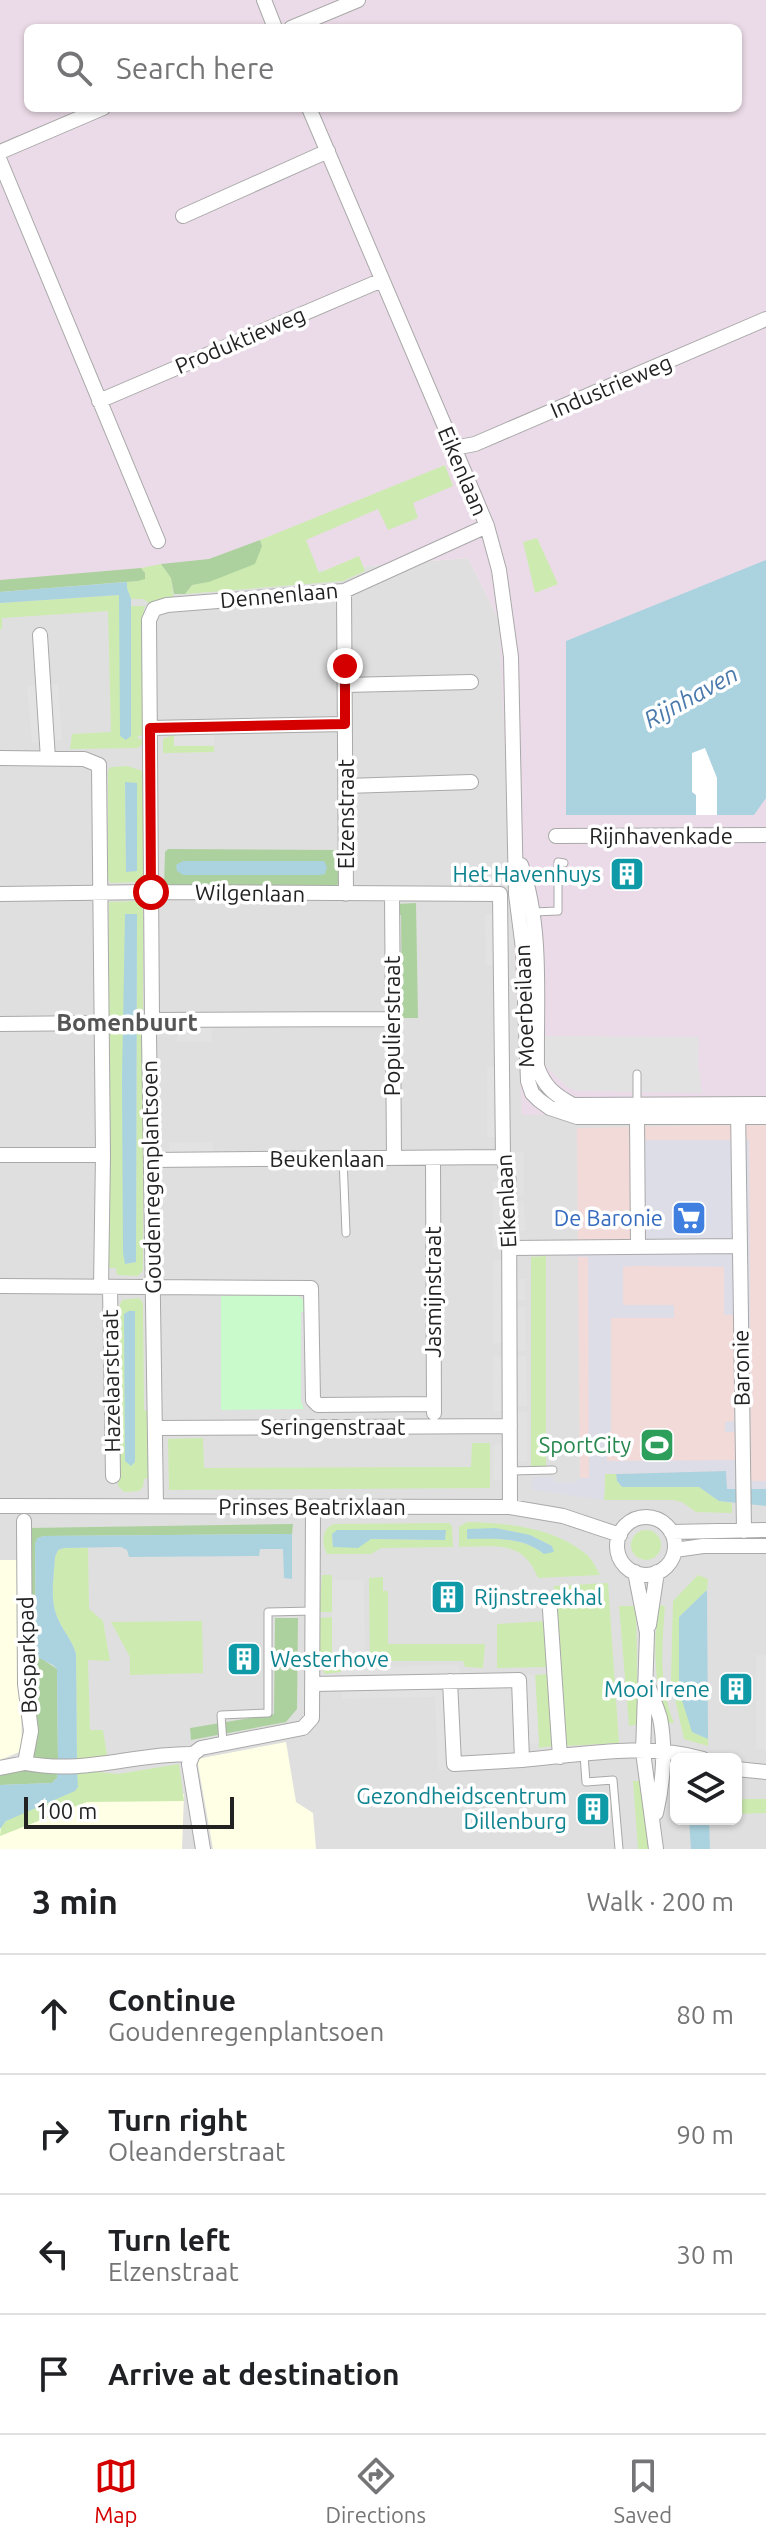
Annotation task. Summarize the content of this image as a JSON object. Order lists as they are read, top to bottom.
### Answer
{
  "streets": {
    "street": [
      "Produktieweg",
      "Industrieweg",
      "Eikenlaan",
      "Dennenlaan",
      "Elzenstraat",
      "Rijnhavenkade",
      "Wilgenlaan",
      "Moerbeilaan",
      "Populierstraat",
      "Beukenlaan",
      "Goudenregenplantsoen",
      "Jasmijnstraat",
      "Baronie",
      "Hazelaarstraat",
      "Seringenstraat",
      "Prinses Beatrixlaan",
      "Bosparkpad"
    ]
  },
  "crossings": [
    ["Produktieweg", "Eikenlaan"],
    ["Industrieweg", "Eikenlaan"],
    ["Eikenlaan", "Dennenlaan"],
    ["Eikenlaan", "Wilgenlaan"],
    ["Eikenlaan", "Moerbeilaan"],
    ["Eikenlaan", "Beukenlaan"],
    ["Eikenlaan", "Seringenstraat"],
    ["Eikenlaan", "Prinses Beatrixlaan"],
    ["Dennenlaan", "Elzenstraat"],
    ["Dennenlaan", "Goudenregenplantsoen"],
    ["Elzenstraat", "Wilgenlaan"],
    ["Wilgenlaan", "Populierstraat"],
    ["Wilgenlaan", "Goudenregenplantsoen"],
    ["Moerbeilaan", "Baronie"],
    ["Populierstraat", "Beukenlaan"],
    ["Beukenlaan", "Goudenregenplantsoen"],
    ["Beukenlaan", "Jasmijnstraat"],
    ["Goudenregenplantsoen", "Hazelaarstraat"],
    ["Goudenregenplantsoen", "Seringenstraat"],
    ["Goudenregenplantsoen", "Prinses Beatrixlaan"],
    ["Jasmijnstraat", "Hazelaarstraat"],
    ["Jasmijnstraat", "Seringenstraat"]
  ],
  "districts": ["Bomenbuurt"],
  "water": ["Rijnhaven"],
  "places": {
    "building": [
      "Het Havenhuys",
      "Rijnstreekhal",
      "Westerhove",
      "Mooi Irene",
      "Gezondheidscentrum Dillenburg"
    ],
    "supermarket": ["De Baronie"],
    "sports": ["SportCity"]
  },
  "scale_bar": "100 m",
  "page": {
    "search": "Search here",
    "scale": "100 m",
    "heading": ["3 min", "Walk · 200 m"],
    "list": [
      ["Continue", "Goudenregenplantsoen", "80 m"],
      ["Turn right", "Oleanderstraat", "90 m"],
      ["Turn left", "Elzenstraat", "30 m"],
      "Arrive at destination"
    ],
    "nav": ["Map", "Directions", "Saved"]
  }
}
